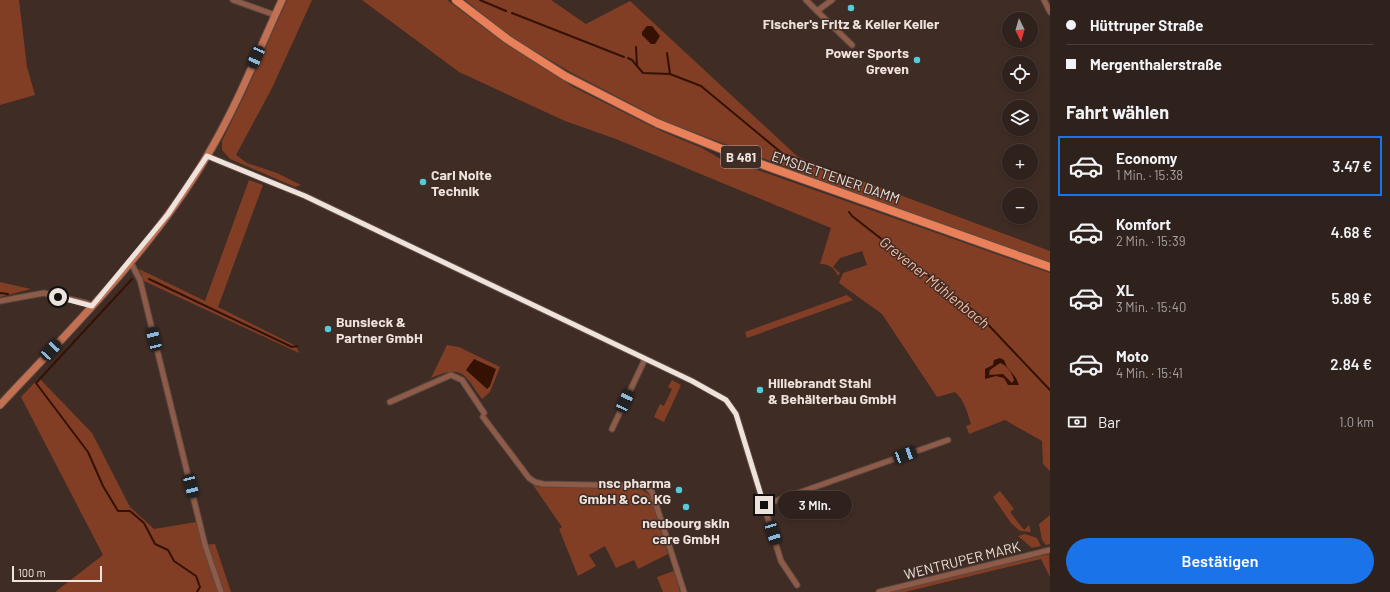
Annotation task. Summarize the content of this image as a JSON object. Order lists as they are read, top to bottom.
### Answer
{
  "streets": {
    "main road": ["B 481", "EMSDETTENER DAMM"],
    "street": ["WENTRUPER MARK"]
  },
  "water": ["Grevener Mühlenbach"],
  "places": [
    "Fischer's Fritz & Keiler Keller",
    "Power Sports Greven",
    "Carl Nolte Technik",
    "Bunsieck & Partner GmbH",
    "Hillebrandt Stahl & Behälterbau GmbH",
    "nsc pharma GmbH & Co. KG",
    "neubourg skin care GmbH"
  ],
  "scale_bar": "100 m",
  "north": "bottom",
  "page": {
    "banner": ["Hüttruper Straße", "Mergenthalerstraße"],
    "map_buttons": ["+", "−"],
    "heading": "Fahrt wählen",
    "list": [
      {
        "name": "Economy",
        "note": "1 Min. · 15:38",
        "value": "3.47 €"
      },
      {
        "name": "Komfort",
        "note": "2 Min. · 15:39",
        "value": "4.68 €"
      },
      {
        "name": "XL",
        "note": "3 Min. · 15:40",
        "value": "5.89 €"
      },
      {
        "name": "Moto",
        "note": "4 Min. · 15:41",
        "value": "2.84 €"
      }
    ],
    "pay": ["Bar", "1.0 km"],
    "bubble": "3 Min.",
    "buttons": "Bestätigen",
    "scale": "100 m"
  }
}
